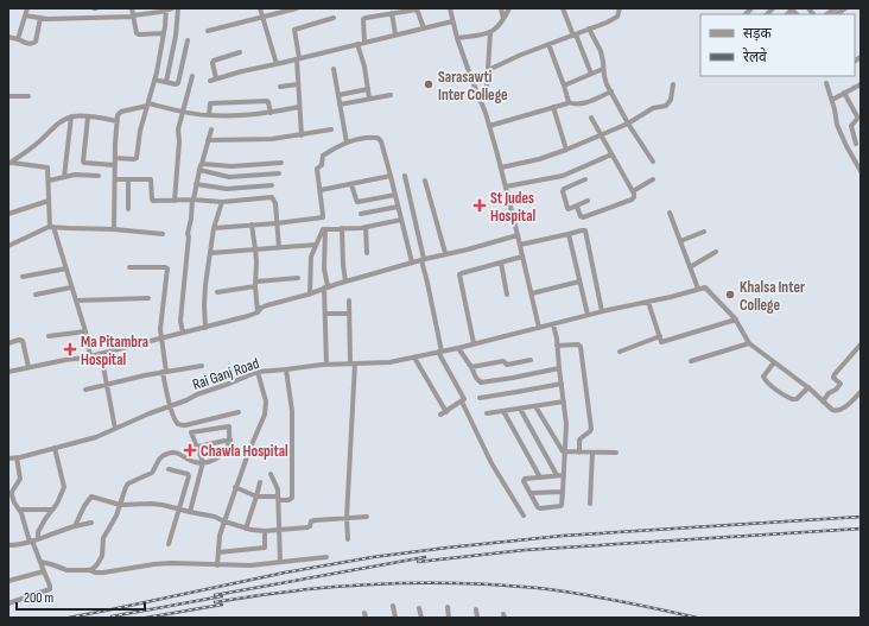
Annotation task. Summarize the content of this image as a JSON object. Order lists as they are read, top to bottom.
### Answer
{
  "streets": {
    "street": ["Rai Ganj Road"]
  },
  "places": {
    "other": ["Sarasawti Inter College", "Khalsa Inter College"],
    "health": ["St Judes Hospital", "Ma Pitambra Hospital", "Chawla Hospital"]
  },
  "legend": ["सड़क", "रेलवे"],
  "scale_bar": "200 m"
}
